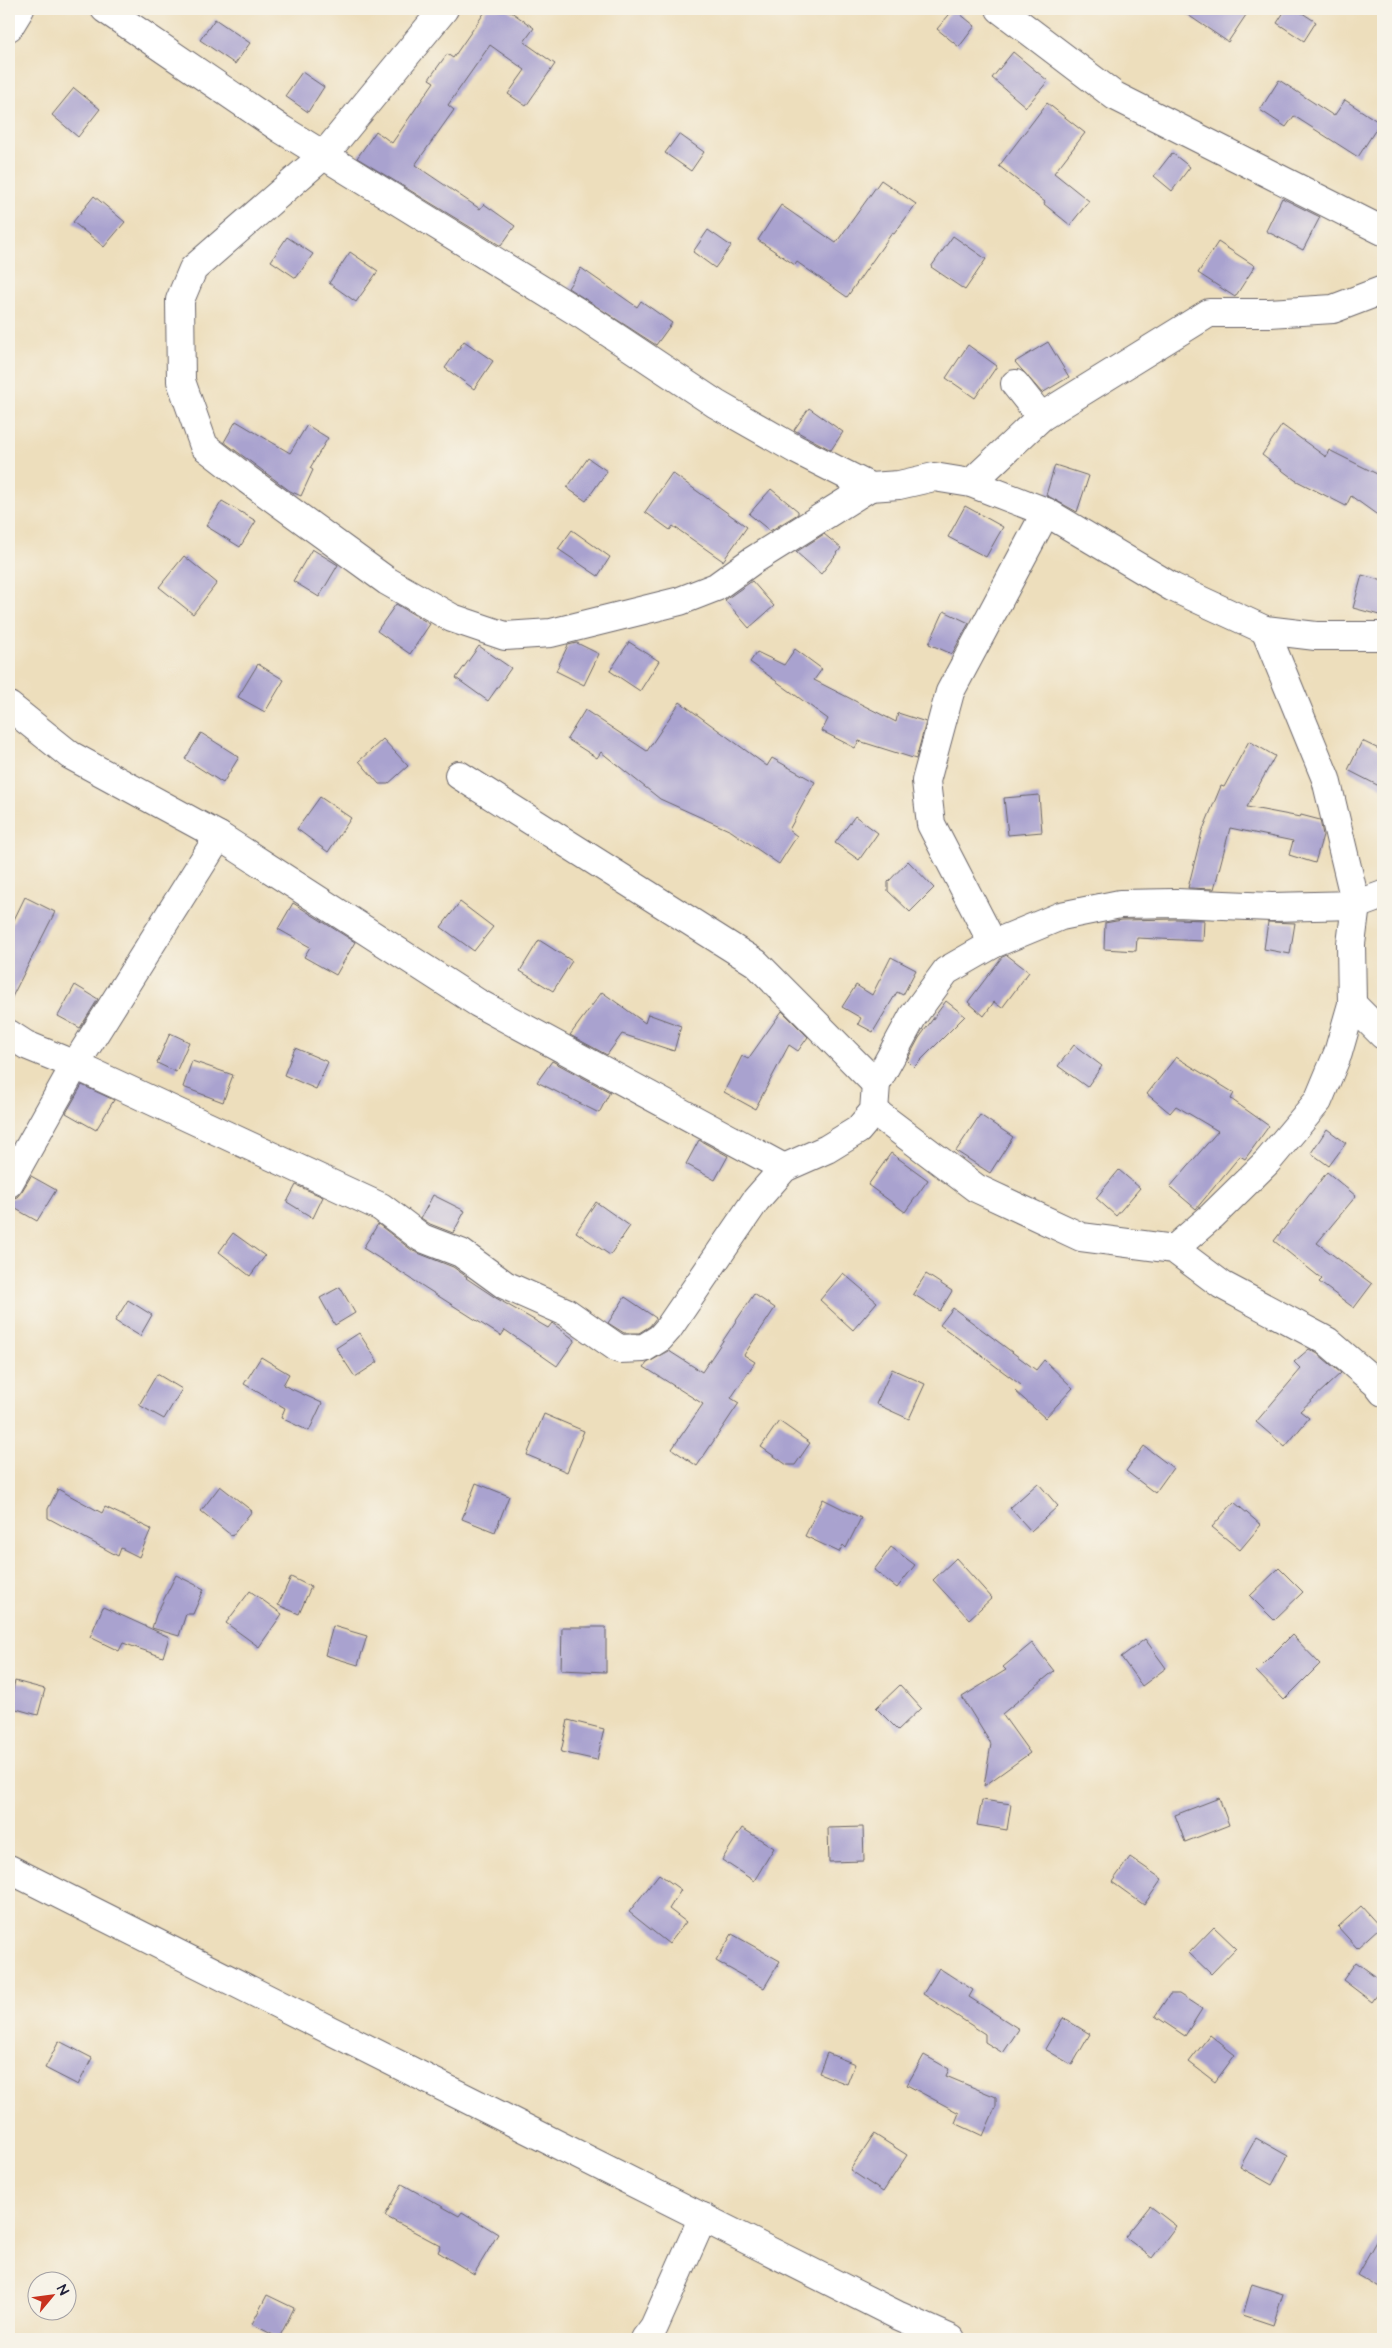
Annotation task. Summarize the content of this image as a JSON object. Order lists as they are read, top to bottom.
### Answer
{
  "north": "top right"
}
